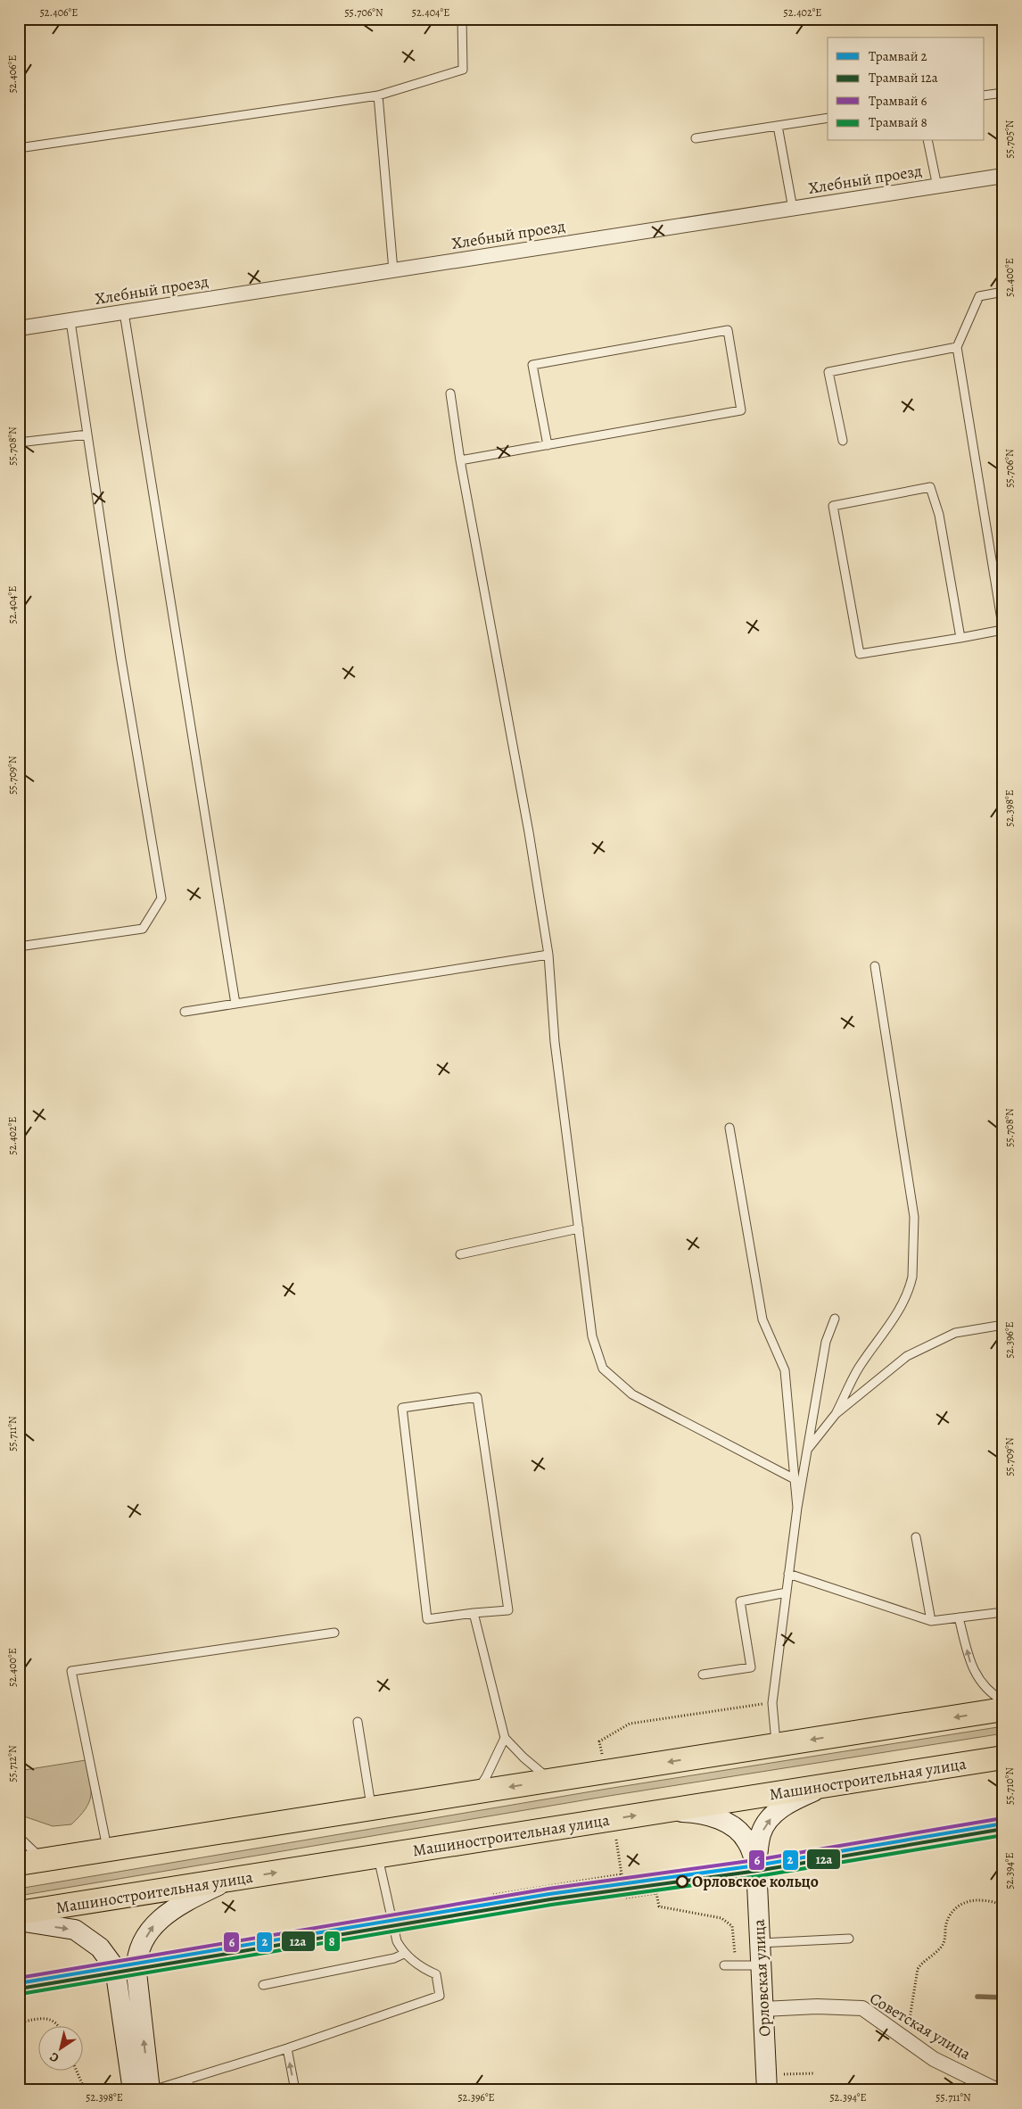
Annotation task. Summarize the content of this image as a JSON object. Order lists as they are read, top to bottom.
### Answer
{
  "streets": {
    "main road": ["Машиностроительная улица"],
    "street": ["Хлебный проезд", "Орловская улица", "Советская улица"]
  },
  "crossings": [
    ["Орловская улица", "Советская улица"]
  ],
  "places": ["Орловское кольцо"],
  "lines": [
    "tram line 6",
    "tram line 2",
    "tram line 12а",
    "tram line 8"
  ],
  "legend": [
    "Трамвай 2",
    "Трамвай 12а",
    "Трамвай 6",
    "Трамвай 8"
  ],
  "north": "bottom left",
  "coordinates": [
    "52.406°E",
    "55.706°N",
    "52.404°E",
    "52.402°E",
    "55.705°N",
    "52.400°E",
    "55.708°N",
    "55.709°N",
    "52.398°E",
    "52.396°E",
    "55.711°N",
    "55.712°N",
    "55.710°N",
    "52.394°E"
  ]
}
